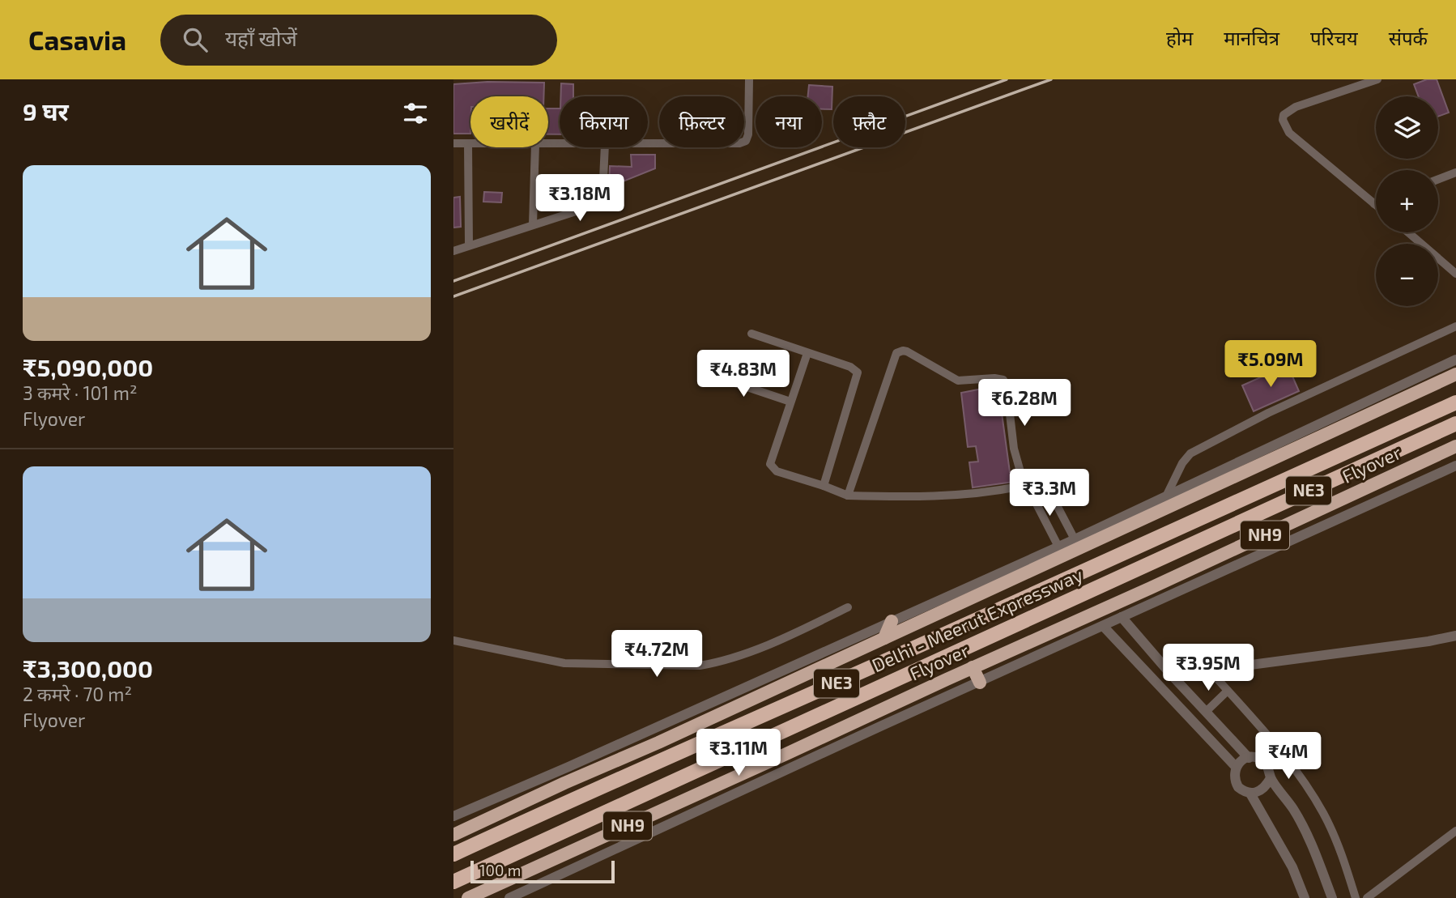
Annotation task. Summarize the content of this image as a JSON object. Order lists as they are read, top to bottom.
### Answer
{
  "streets": {
    "highway": [
      "Flyover",
      "NE3",
      "NH9",
      "Delhi - Meerut Expressway"
    ]
  },
  "scale_bar": "100 m",
  "page": {
    "header": "Casavia",
    "search": "यहाँ खोजें",
    "nav": [
      "होम",
      "मानचित्र",
      "परिचय",
      "संपर्क"
    ],
    "heading": "9 घर",
    "map_buttons": ["+", "−"],
    "chip": [
      "खरीदें",
      "किराया",
      "फ़िल्टर",
      "नया",
      "फ़्लैट"
    ],
    "list": [
      {
        "name": "₹5,090,000",
        "note": "3 कमरे · 101 m² · Flyover"
      },
      {
        "name": "₹3,300,000",
        "note": "2 कमरे · 70 m² · Flyover"
      }
    ],
    "price": [
      "₹3.18M",
      "₹5.09M",
      "₹4.83M",
      "₹6.28M",
      "₹3.3M",
      "₹4.72M",
      "₹3.95M",
      "₹3.11M",
      "₹4M"
    ],
    "scale": "100 m"
  }
}
